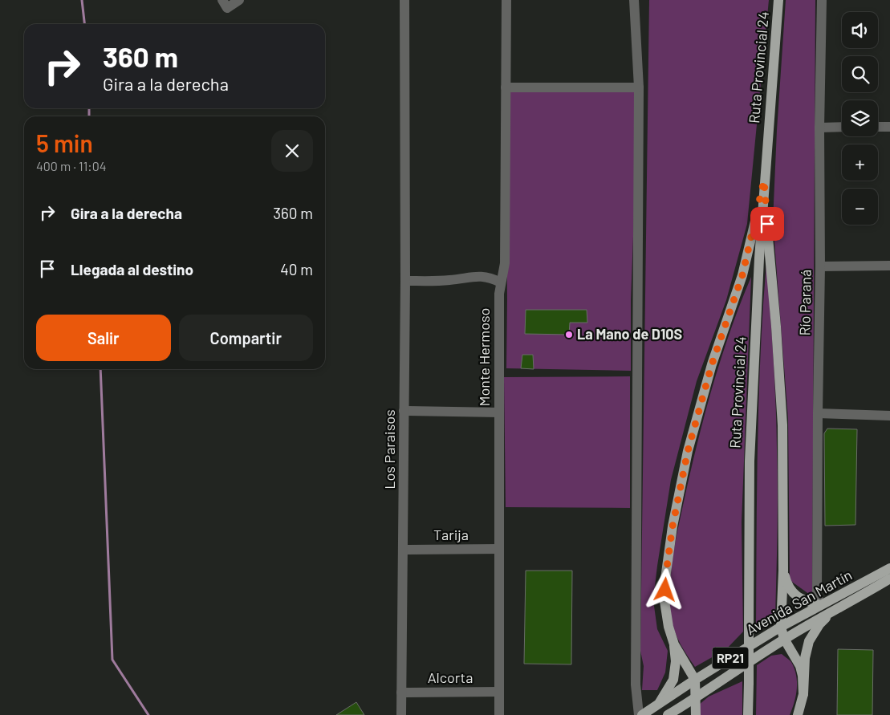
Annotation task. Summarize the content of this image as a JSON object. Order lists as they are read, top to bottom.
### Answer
{
  "streets": {
    "main road": ["Ruta Provincial 24", "Avenida San Martín", "RP21"],
    "street": [
      "Río Paraná",
      "Monte Hermoso",
      "Los Paraisos",
      "Tarija",
      "Alcorta"
    ]
  },
  "crossings": [
    ["Río Paraná", "Avenida San Martín"],
    ["Monte Hermoso", "Tarija"],
    ["Monte Hermoso", "Alcorta"],
    ["Los Paraisos", "Tarija"],
    ["Los Paraisos", "Alcorta"]
  ],
  "places": ["La Mano de D10S"],
  "page": {
    "map_buttons": ["+", "−"],
    "turn": ["360 m", "Gira a la derecha"],
    "heading": ["5 min", "400 m · 11:04"],
    "list": [
      {
        "name": "Gira a la derecha",
        "value": "360 m"
      },
      {
        "name": "Llegada al destino",
        "value": "40 m"
      }
    ],
    "buttons": ["Salir", "Compartir"]
  }
}
